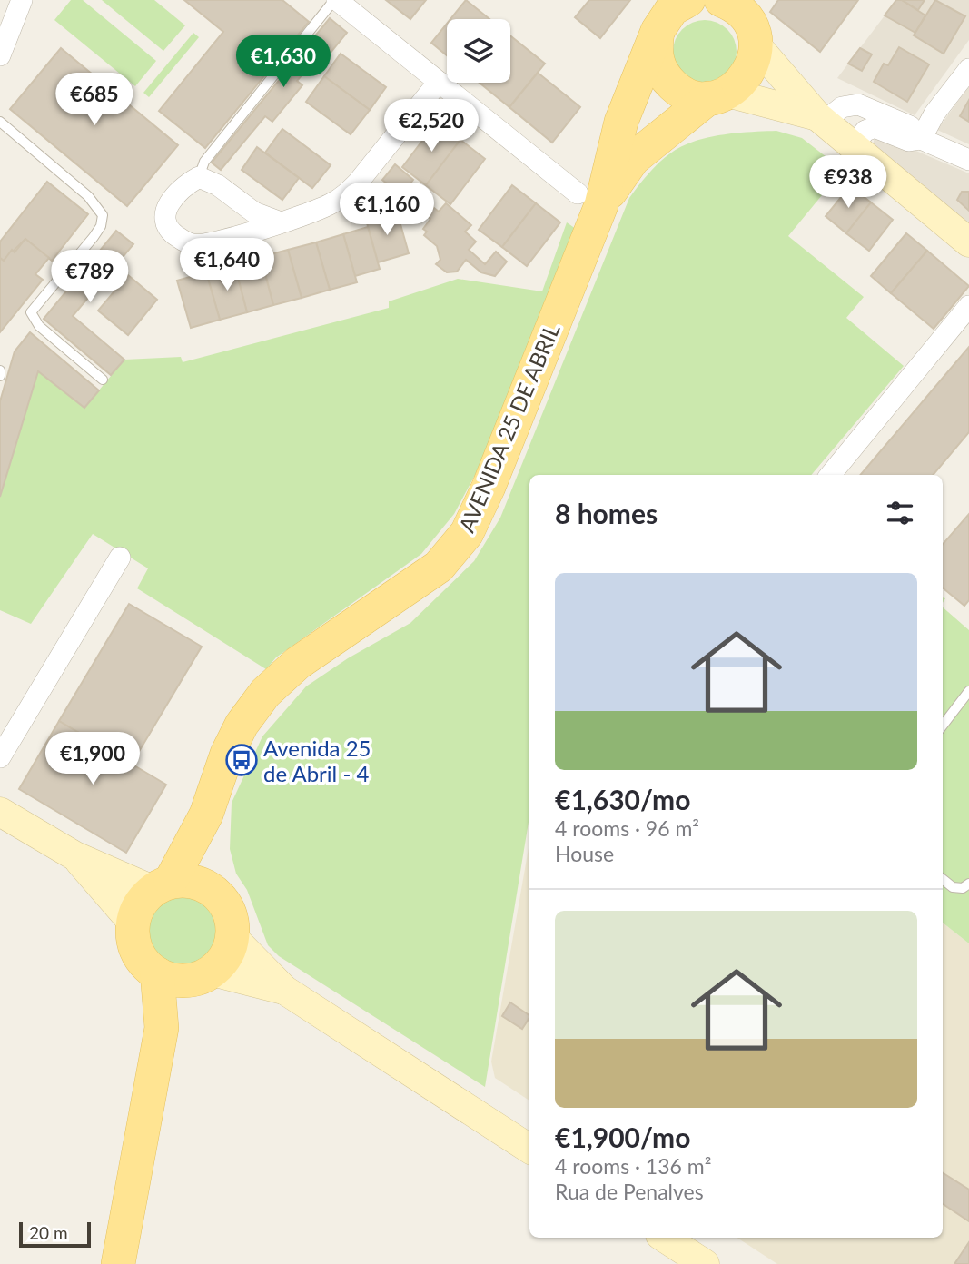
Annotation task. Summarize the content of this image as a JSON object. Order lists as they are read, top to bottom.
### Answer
{
  "streets": {
    "main road": ["AVENIDA 25 DE ABRIL"]
  },
  "places": {
    "bus stop": ["Avenida 25 de Abril - 4"]
  },
  "scale_bar": "20 m",
  "page": {
    "price": [
      "€1,630",
      "€685",
      "€2,520",
      "€938",
      "€1,160",
      "€1,640",
      "€789",
      "€1,900"
    ],
    "heading": "8 homes",
    "list": [
      {
        "name": "€1,630/mo",
        "note": "4 rooms · 96 m² · House"
      },
      {
        "name": "€1,900/mo",
        "note": "4 rooms · 136 m² · Rua de Penalves"
      }
    ],
    "scale": "20 m"
  }
}
